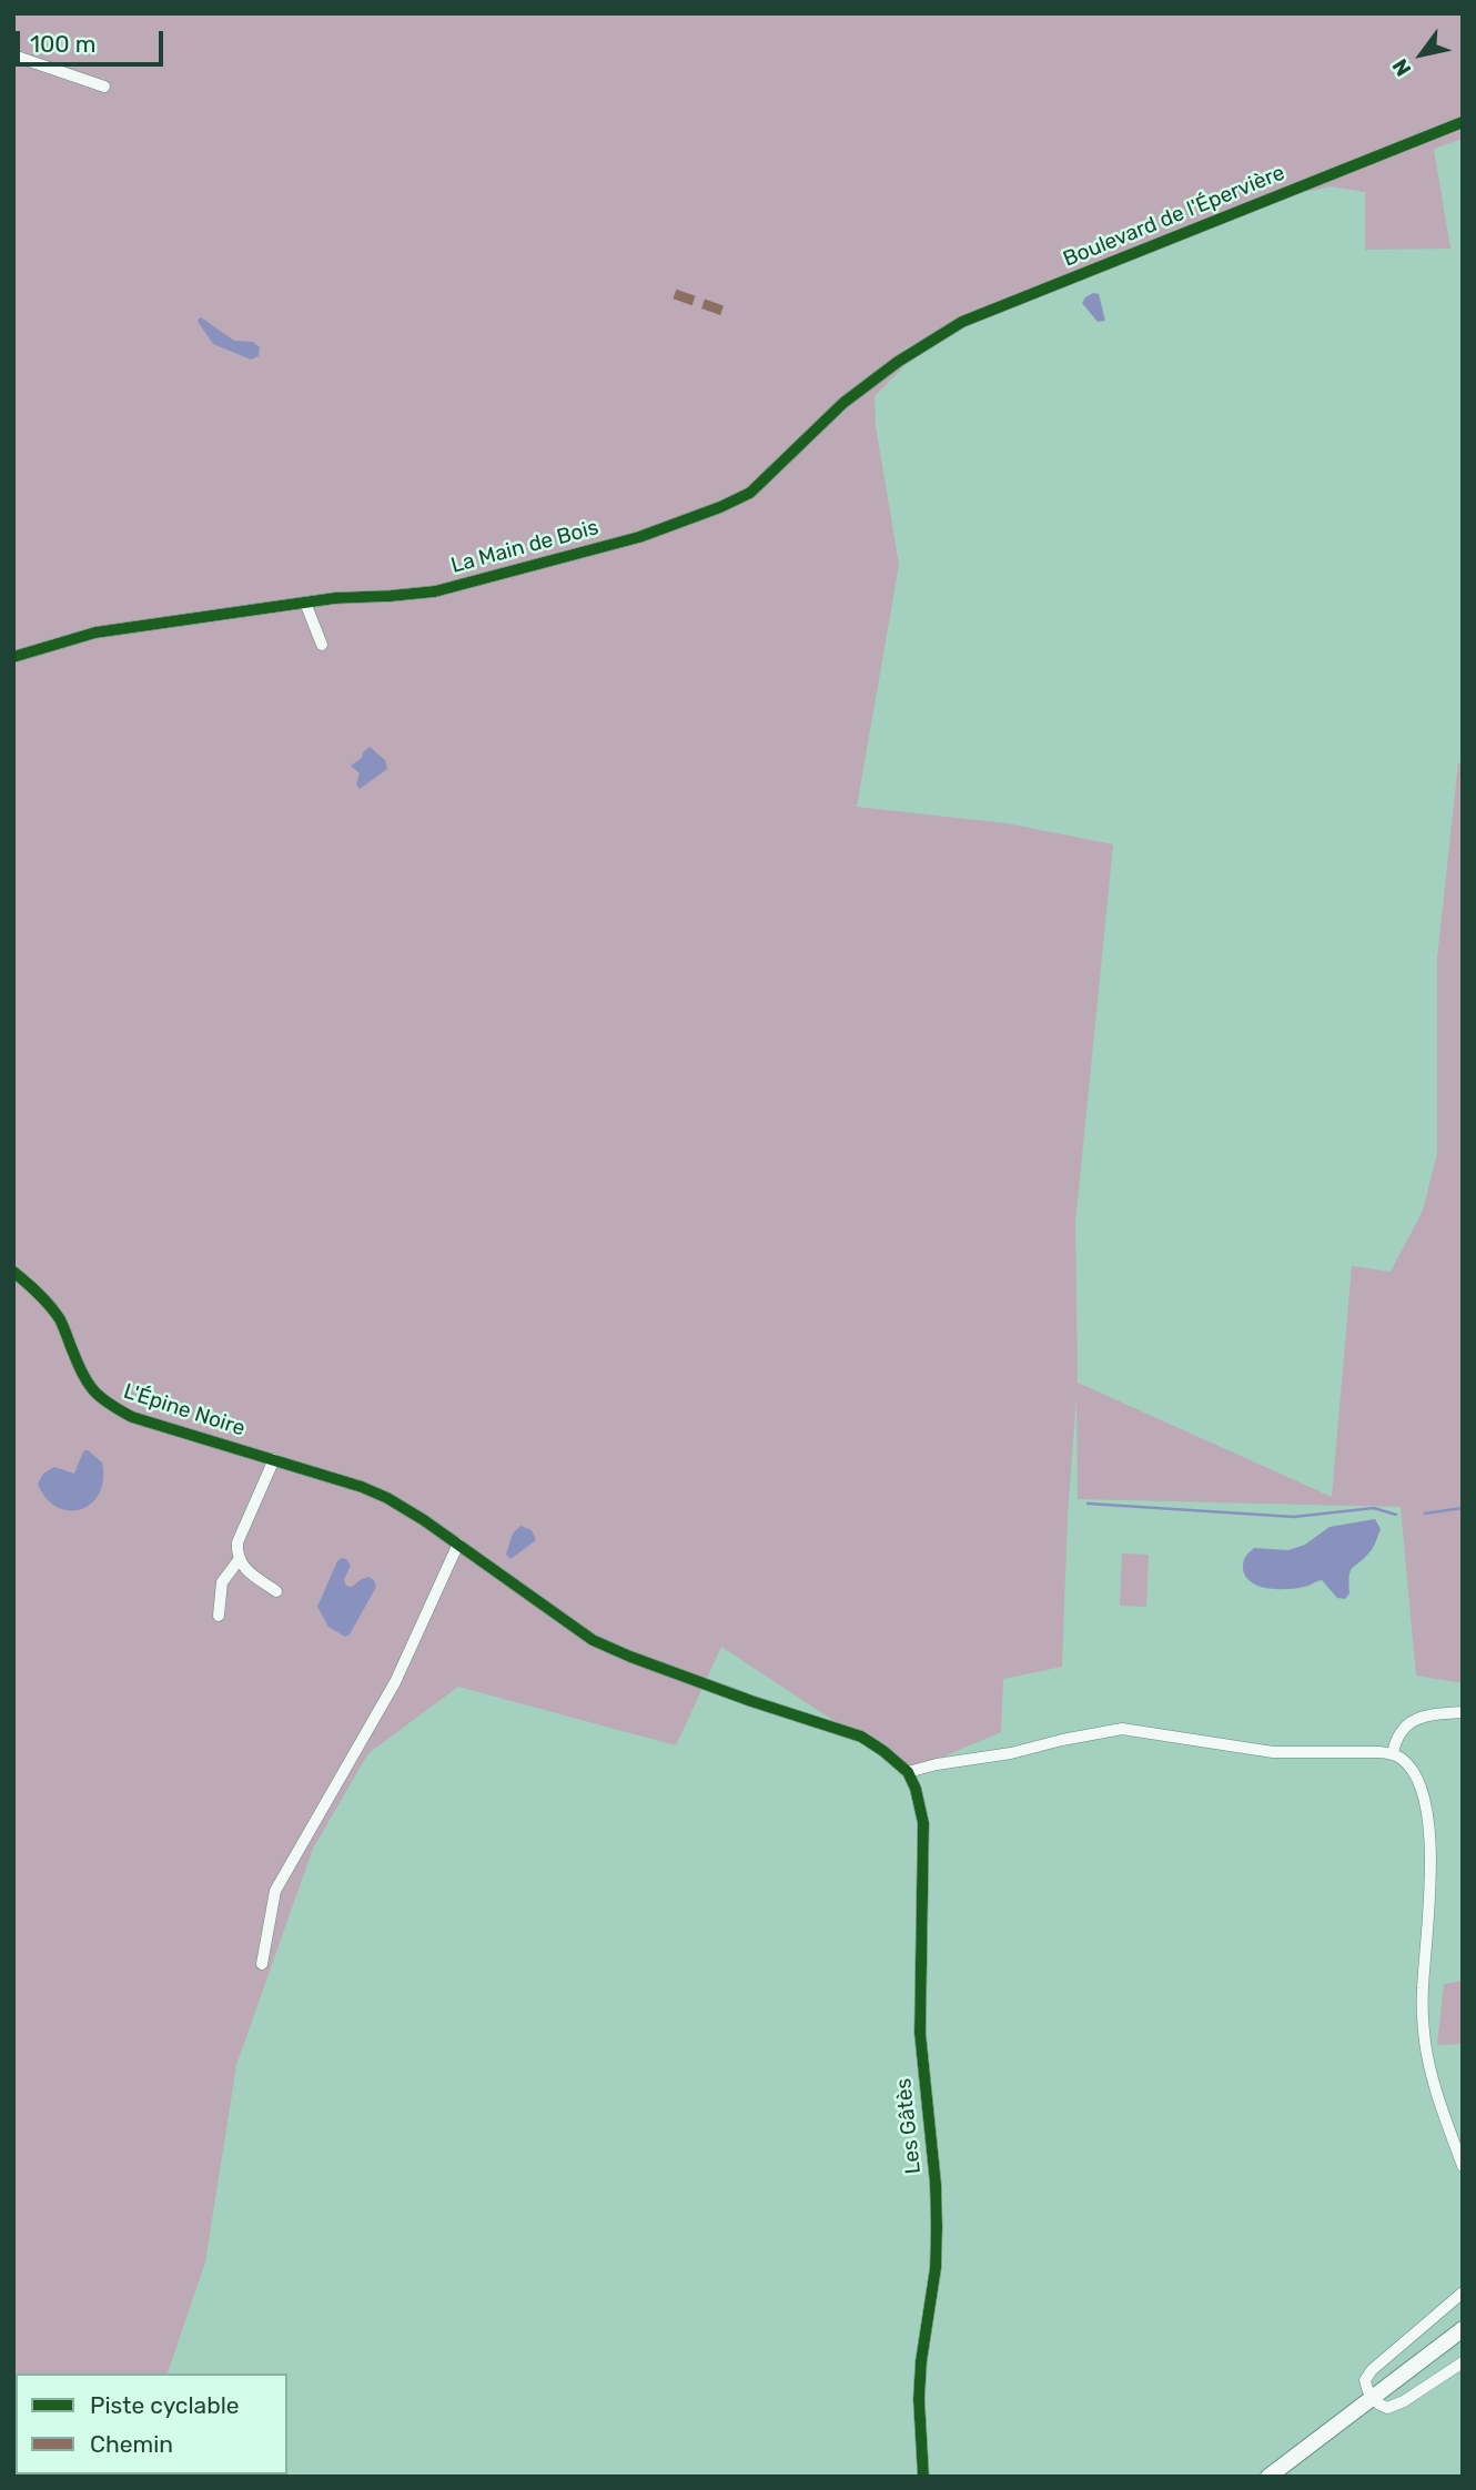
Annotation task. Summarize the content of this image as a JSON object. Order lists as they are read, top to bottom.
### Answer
{
  "streets": {
    "street": [
      "Boulevard de l'Épervière",
      "La Main de Bois",
      "L'Épine Noire",
      "Les Gâtès"
    ]
  },
  "crossings": [
    ["Boulevard de l'Épervière", "La Main de Bois"],
    ["L'Épine Noire", "Les Gâtès"]
  ],
  "legend": ["Piste cyclable", "Chemin"],
  "scale_bar": "100 m",
  "north": "bottom left"
}
